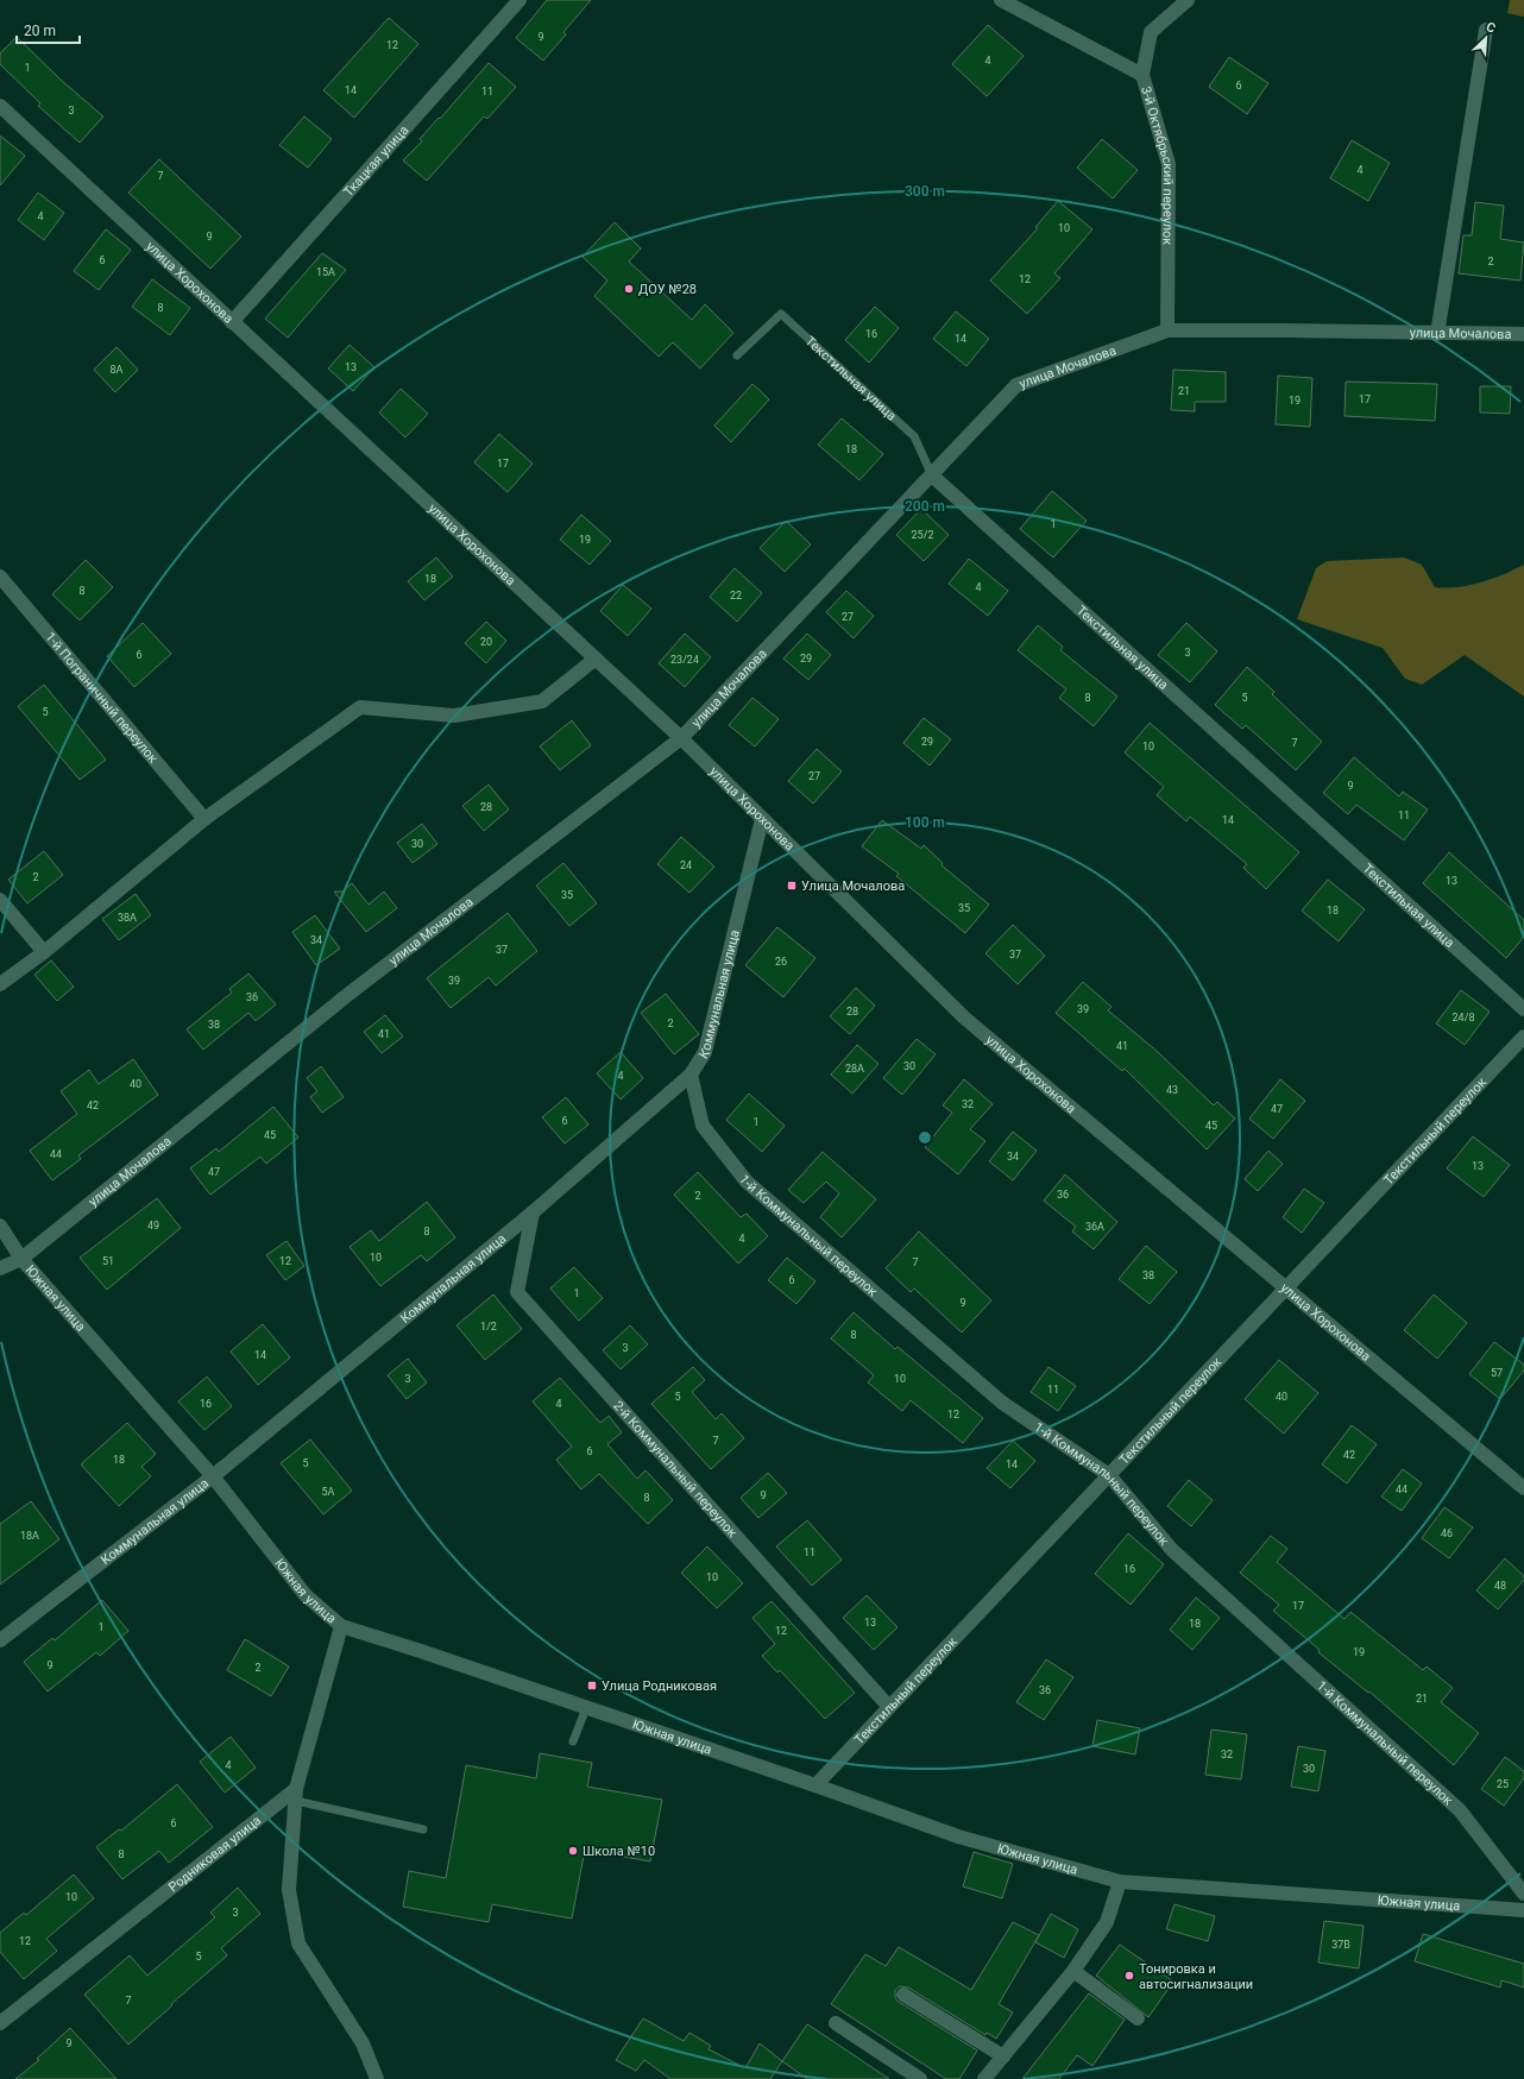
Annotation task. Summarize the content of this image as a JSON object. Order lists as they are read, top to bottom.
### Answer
{
  "streets": {
    "street": [
      "Ткацкая улица",
      "3-й Октябрьский переулок",
      "улица Хорохонова",
      "улица Мочалова",
      "Текстильная улица",
      "1-й Пограничный переулок",
      "Коммунальная улица",
      "Текстильный переулок",
      "1-й Коммунальный переулок",
      "Южная улица",
      "2-й Коммунальный переулок",
      "Родниковая улица"
    ]
  },
  "crossings": [
    ["Ткацкая улица", "улица Хорохонова"],
    ["3-й Октябрьский переулок", "улица Мочалова"],
    ["улица Хорохонова", "улица Мочалова"],
    ["улица Хорохонова", "Коммунальная улица"],
    ["улица Хорохонова", "Текстильный переулок"],
    ["улица Мочалова", "Текстильная улица"],
    ["улица Мочалова", "Южная улица"],
    ["Коммунальная улица", "1-й Коммунальный переулок"],
    ["Коммунальная улица", "Южная улица"],
    ["Коммунальная улица", "2-й Коммунальный переулок"],
    ["Текстильный переулок", "1-й Коммунальный переулок"],
    ["Текстильный переулок", "Южная улица"],
    ["Текстильный переулок", "2-й Коммунальный переулок"]
  ],
  "places": {
    "other": ["ДОУ №28", "Школа №10", "Тонировка и автосигнализации"],
    "transit": ["Улица Мочалова", "Улица Родниковая"]
  },
  "house_numbers": [
    "9",
    "12",
    "4",
    "1",
    "6",
    "14",
    "11",
    "3",
    "4",
    "7",
    "4",
    "10",
    "9",
    "6",
    "2",
    "15А",
    "12",
    "8",
    "16",
    "14",
    "13",
    "8А",
    "21",
    "17",
    "19",
    "18",
    "17",
    "1",
    "25/2",
    "19",
    "18",
    "4",
    "8",
    "22",
    "27",
    "20",
    "3",
    "6",
    "29",
    "23/24",
    "8",
    "5",
    "5",
    "29",
    "7",
    "10",
    "27",
    "9",
    "28",
    "11",
    "14",
    "30",
    "24",
    "2",
    "13",
    "35",
    "35",
    "18",
    "38А",
    "34",
    "37",
    "37",
    "26",
    "39",
    "36",
    "39",
    "28",
    "24/8",
    "2",
    "38",
    "41",
    "41",
    "30",
    "28А",
    "4",
    "40",
    "43",
    "32",
    "42",
    "47",
    "6",
    "1",
    "45",
    "45",
    "44",
    "34",
    "13",
    "47",
    "36",
    "2",
    "49",
    "36А",
    "8",
    "4",
    "10",
    "51",
    "12",
    "7",
    "38",
    "6",
    "1",
    "9",
    "1/2",
    "8",
    "3",
    "14",
    "57",
    "3",
    "10",
    "11",
    "5",
    "40",
    "16",
    "4",
    "12",
    "7",
    "6",
    "42",
    "18",
    "5",
    "14",
    "44",
    "5А",
    "9",
    "8",
    "46",
    "18А",
    "11",
    "16",
    "10",
    "48",
    "17",
    "13",
    "18",
    "1",
    "12",
    "19",
    "9",
    "2",
    "36",
    "21",
    "32",
    "4",
    "30",
    "25",
    "6",
    "8",
    "10",
    "3",
    "12",
    "37В",
    "5",
    "7",
    "9"
  ],
  "scale_bar": "20 m",
  "north": "top right",
  "rings": ["300 m", "200 m", "100 m"]
}
